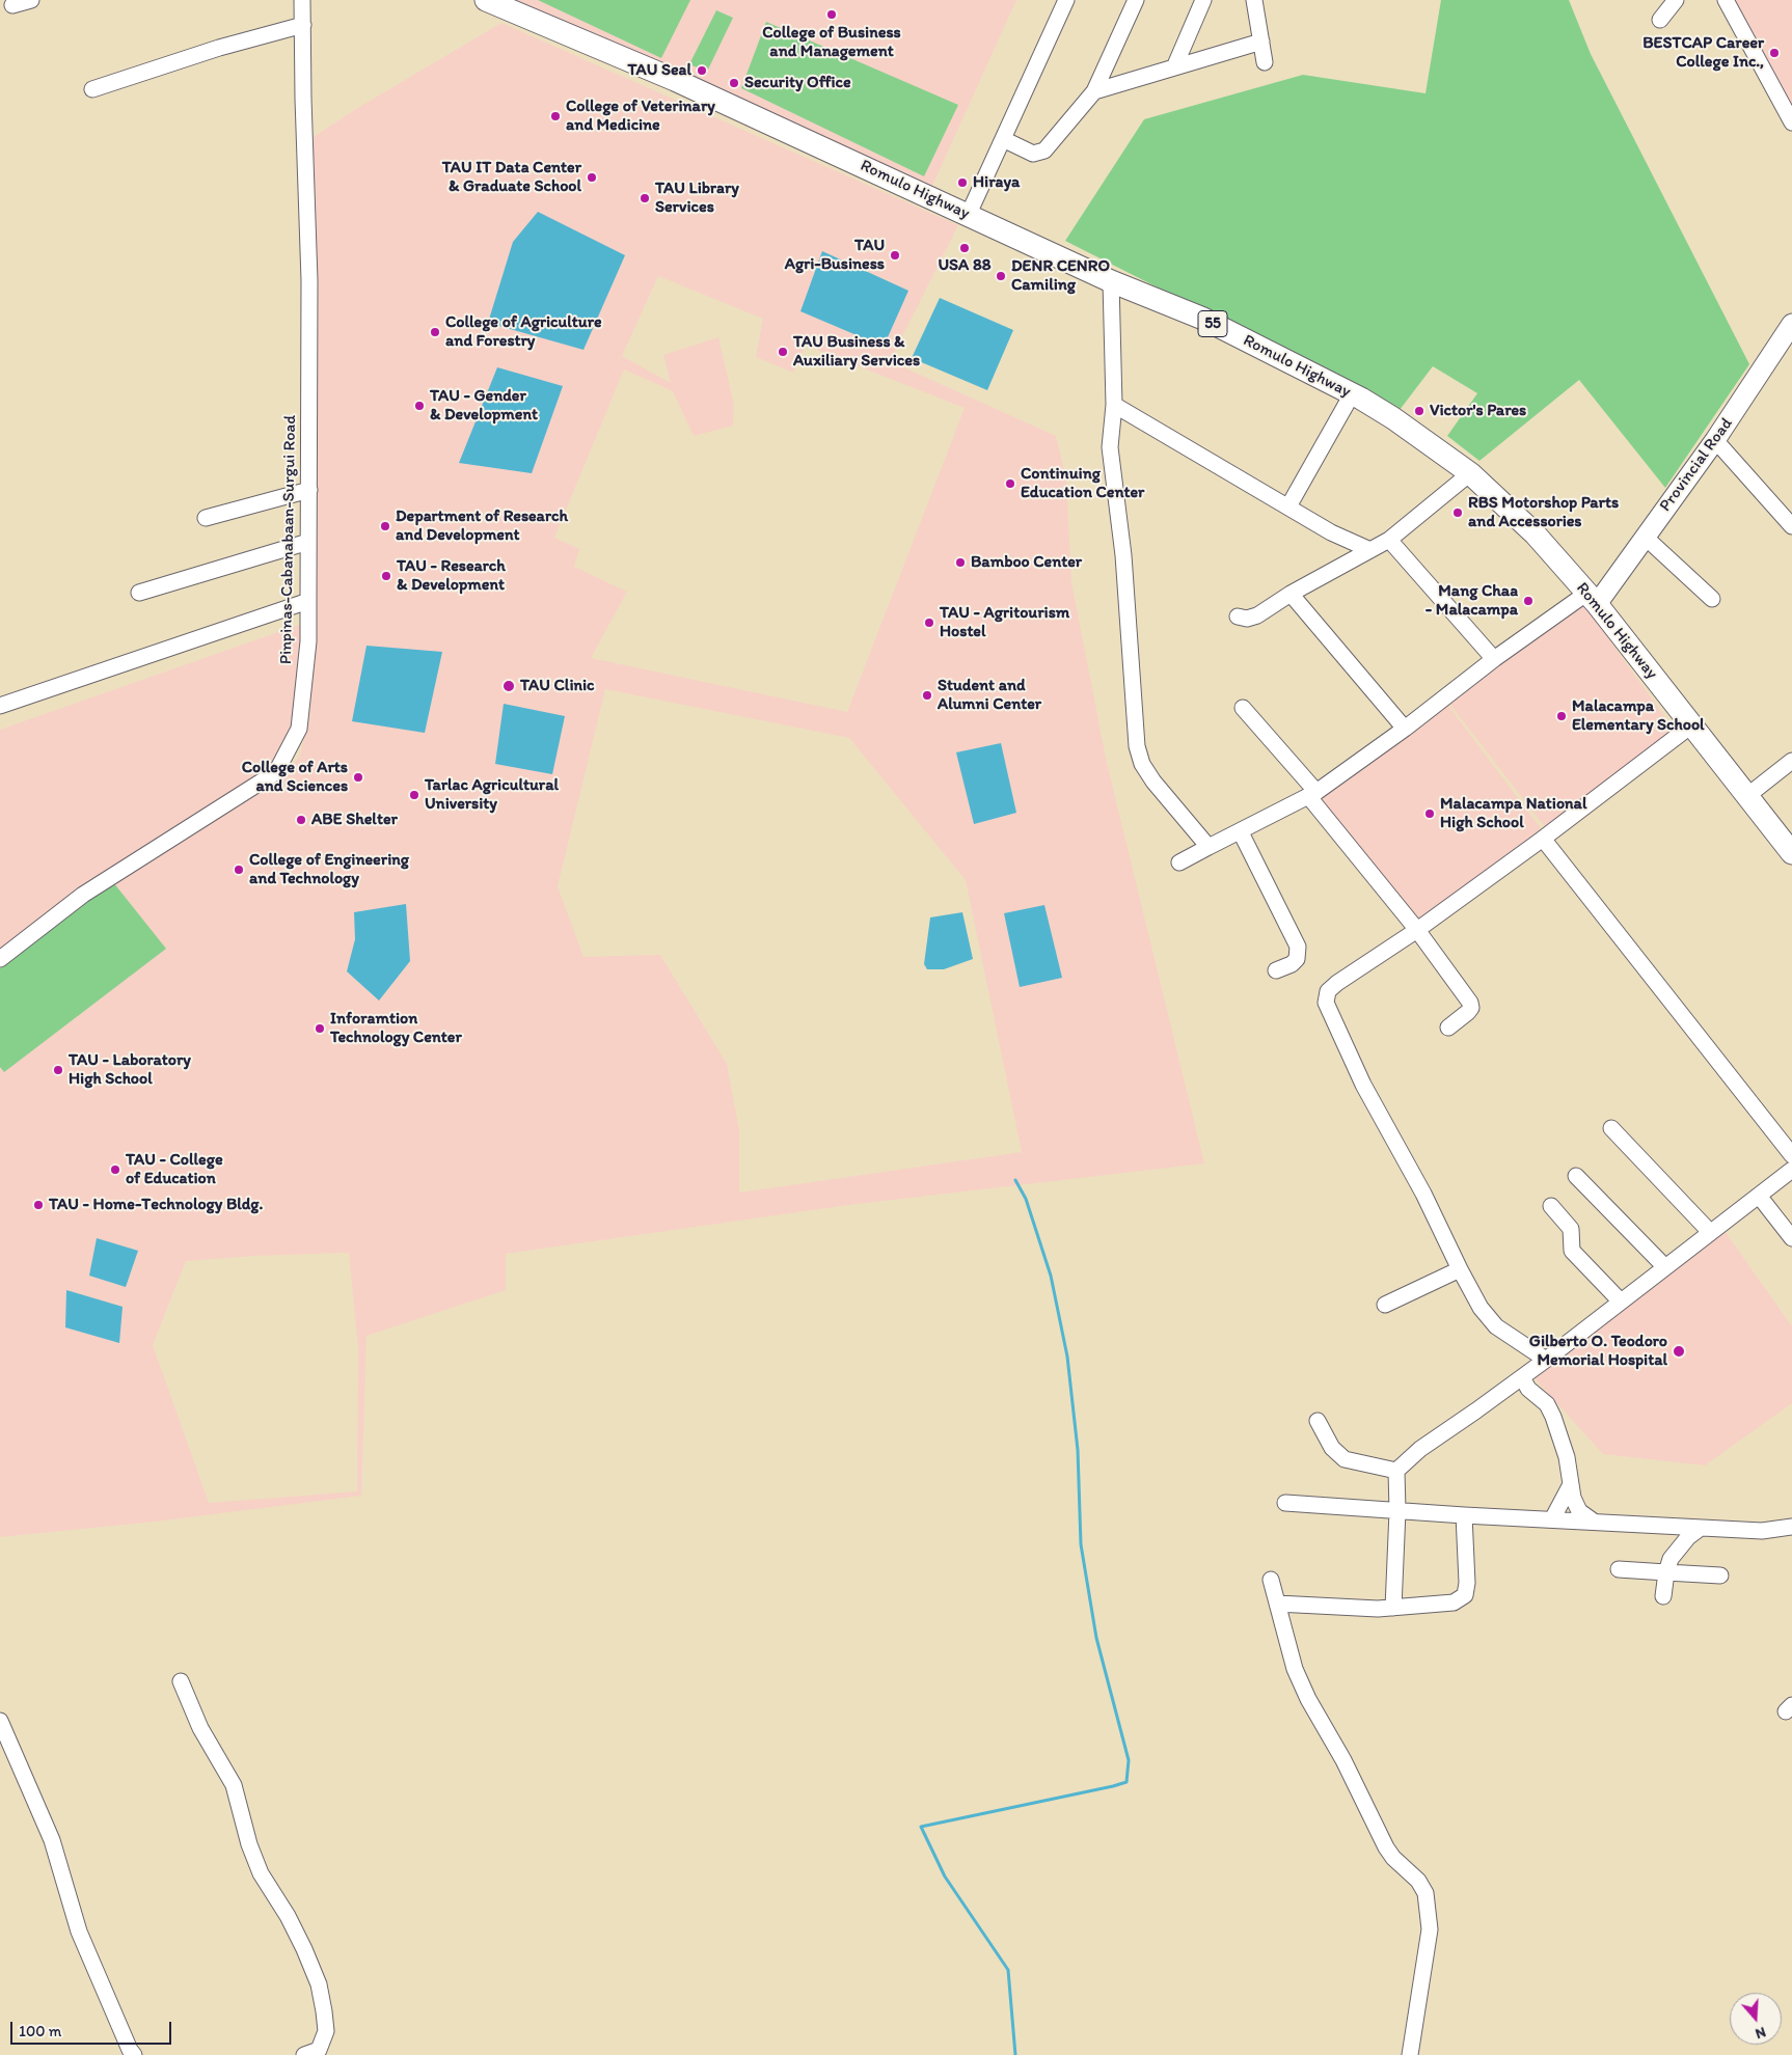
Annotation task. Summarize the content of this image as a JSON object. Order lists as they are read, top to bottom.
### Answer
{
  "streets": {
    "highway": ["Romulo Highway", "55"],
    "main road": ["Provincial Road"],
    "street": ["Pinpinas-Cabanabaan-Surgui Road"]
  },
  "crossings": [
    ["Romulo Highway", "Provincial Road"]
  ],
  "places": [
    "College of Business and Management",
    "BESTCAP Career College Inc.,",
    "TAU Seal",
    "Security Office",
    "College of Veterinary and Medicine",
    "TAU IT Data Center & Graduate School",
    "Hiraya",
    "TAU Library Services",
    "USA 88",
    "TAU Agri-Business",
    "DENR CENRO Camiling",
    "College of Agriculture and Forestry",
    "TAU Business & Auxiliary Services",
    "TAU - Gender & Development",
    "Victor's Pares",
    "Continuing Education Center",
    "RBS Motorshop Parts and Accessories",
    "Department of Research and Development",
    "Bamboo Center",
    "TAU - Research & Development",
    "Mang Chaa - Malacampa",
    "TAU - Agritourism Hostel",
    "TAU Clinic",
    "Student and Alumni Center",
    "Malacampa Elementary School",
    "College of Arts and Sciences",
    "Tarlac Agricultural University",
    "Malacampa National High School",
    "ABE Shelter",
    "College of Engineering and Technology",
    "Inforamtion Technology Center",
    "TAU - Laboratory High School",
    "TAU - College of Education",
    "TAU - Home-Technology Bldg.",
    "Gilberto O. Teodoro Memorial Hospital"
  ],
  "scale_bar": "100 m",
  "north": "bottom"
}
